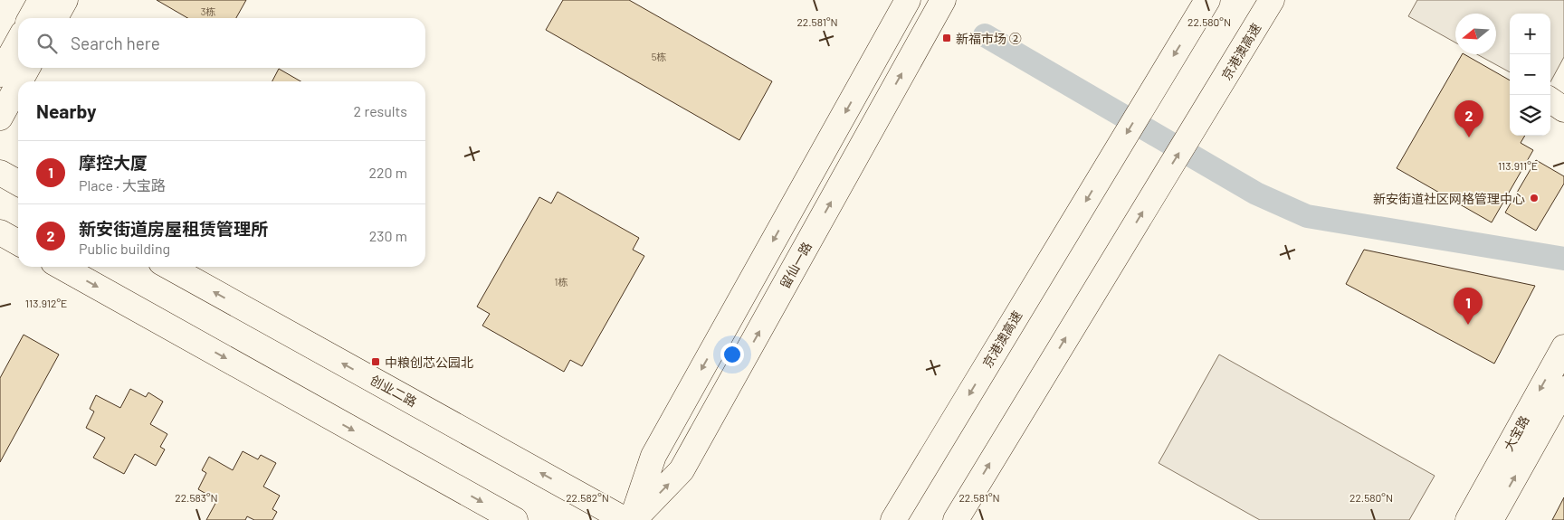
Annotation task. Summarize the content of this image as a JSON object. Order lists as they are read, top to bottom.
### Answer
{
  "streets": {
    "main road": [
      "京港澳高速",
      "留仙一路",
      "创业二路",
      "大宝路"
    ]
  },
  "places": {
    "transit": ["新福市场 ②", "中粮创芯公园北"],
    "other": ["新安街道社区网格管理中心"]
  },
  "house_numbers": ["3栋", "5栋", "1栋"],
  "north": "left",
  "page": {
    "map_buttons": ["+", "−"],
    "search": "Search here",
    "heading": ["Nearby", "2 results"],
    "pins": ["2", "1"],
    "list": [
      {
        "mark": "1",
        "name": "摩控大厦",
        "note": "Place · 大宝路",
        "value": "220 m"
      },
      {
        "mark": "2",
        "name": "新安街道房屋租赁管理所",
        "note": "Public building",
        "value": "230 m"
      }
    ]
  },
  "coordinates": [
    "22.581°N",
    "22.580°N",
    "113.911°E",
    "113.912°E",
    "22.583°N",
    "22.582°N"
  ]
}
